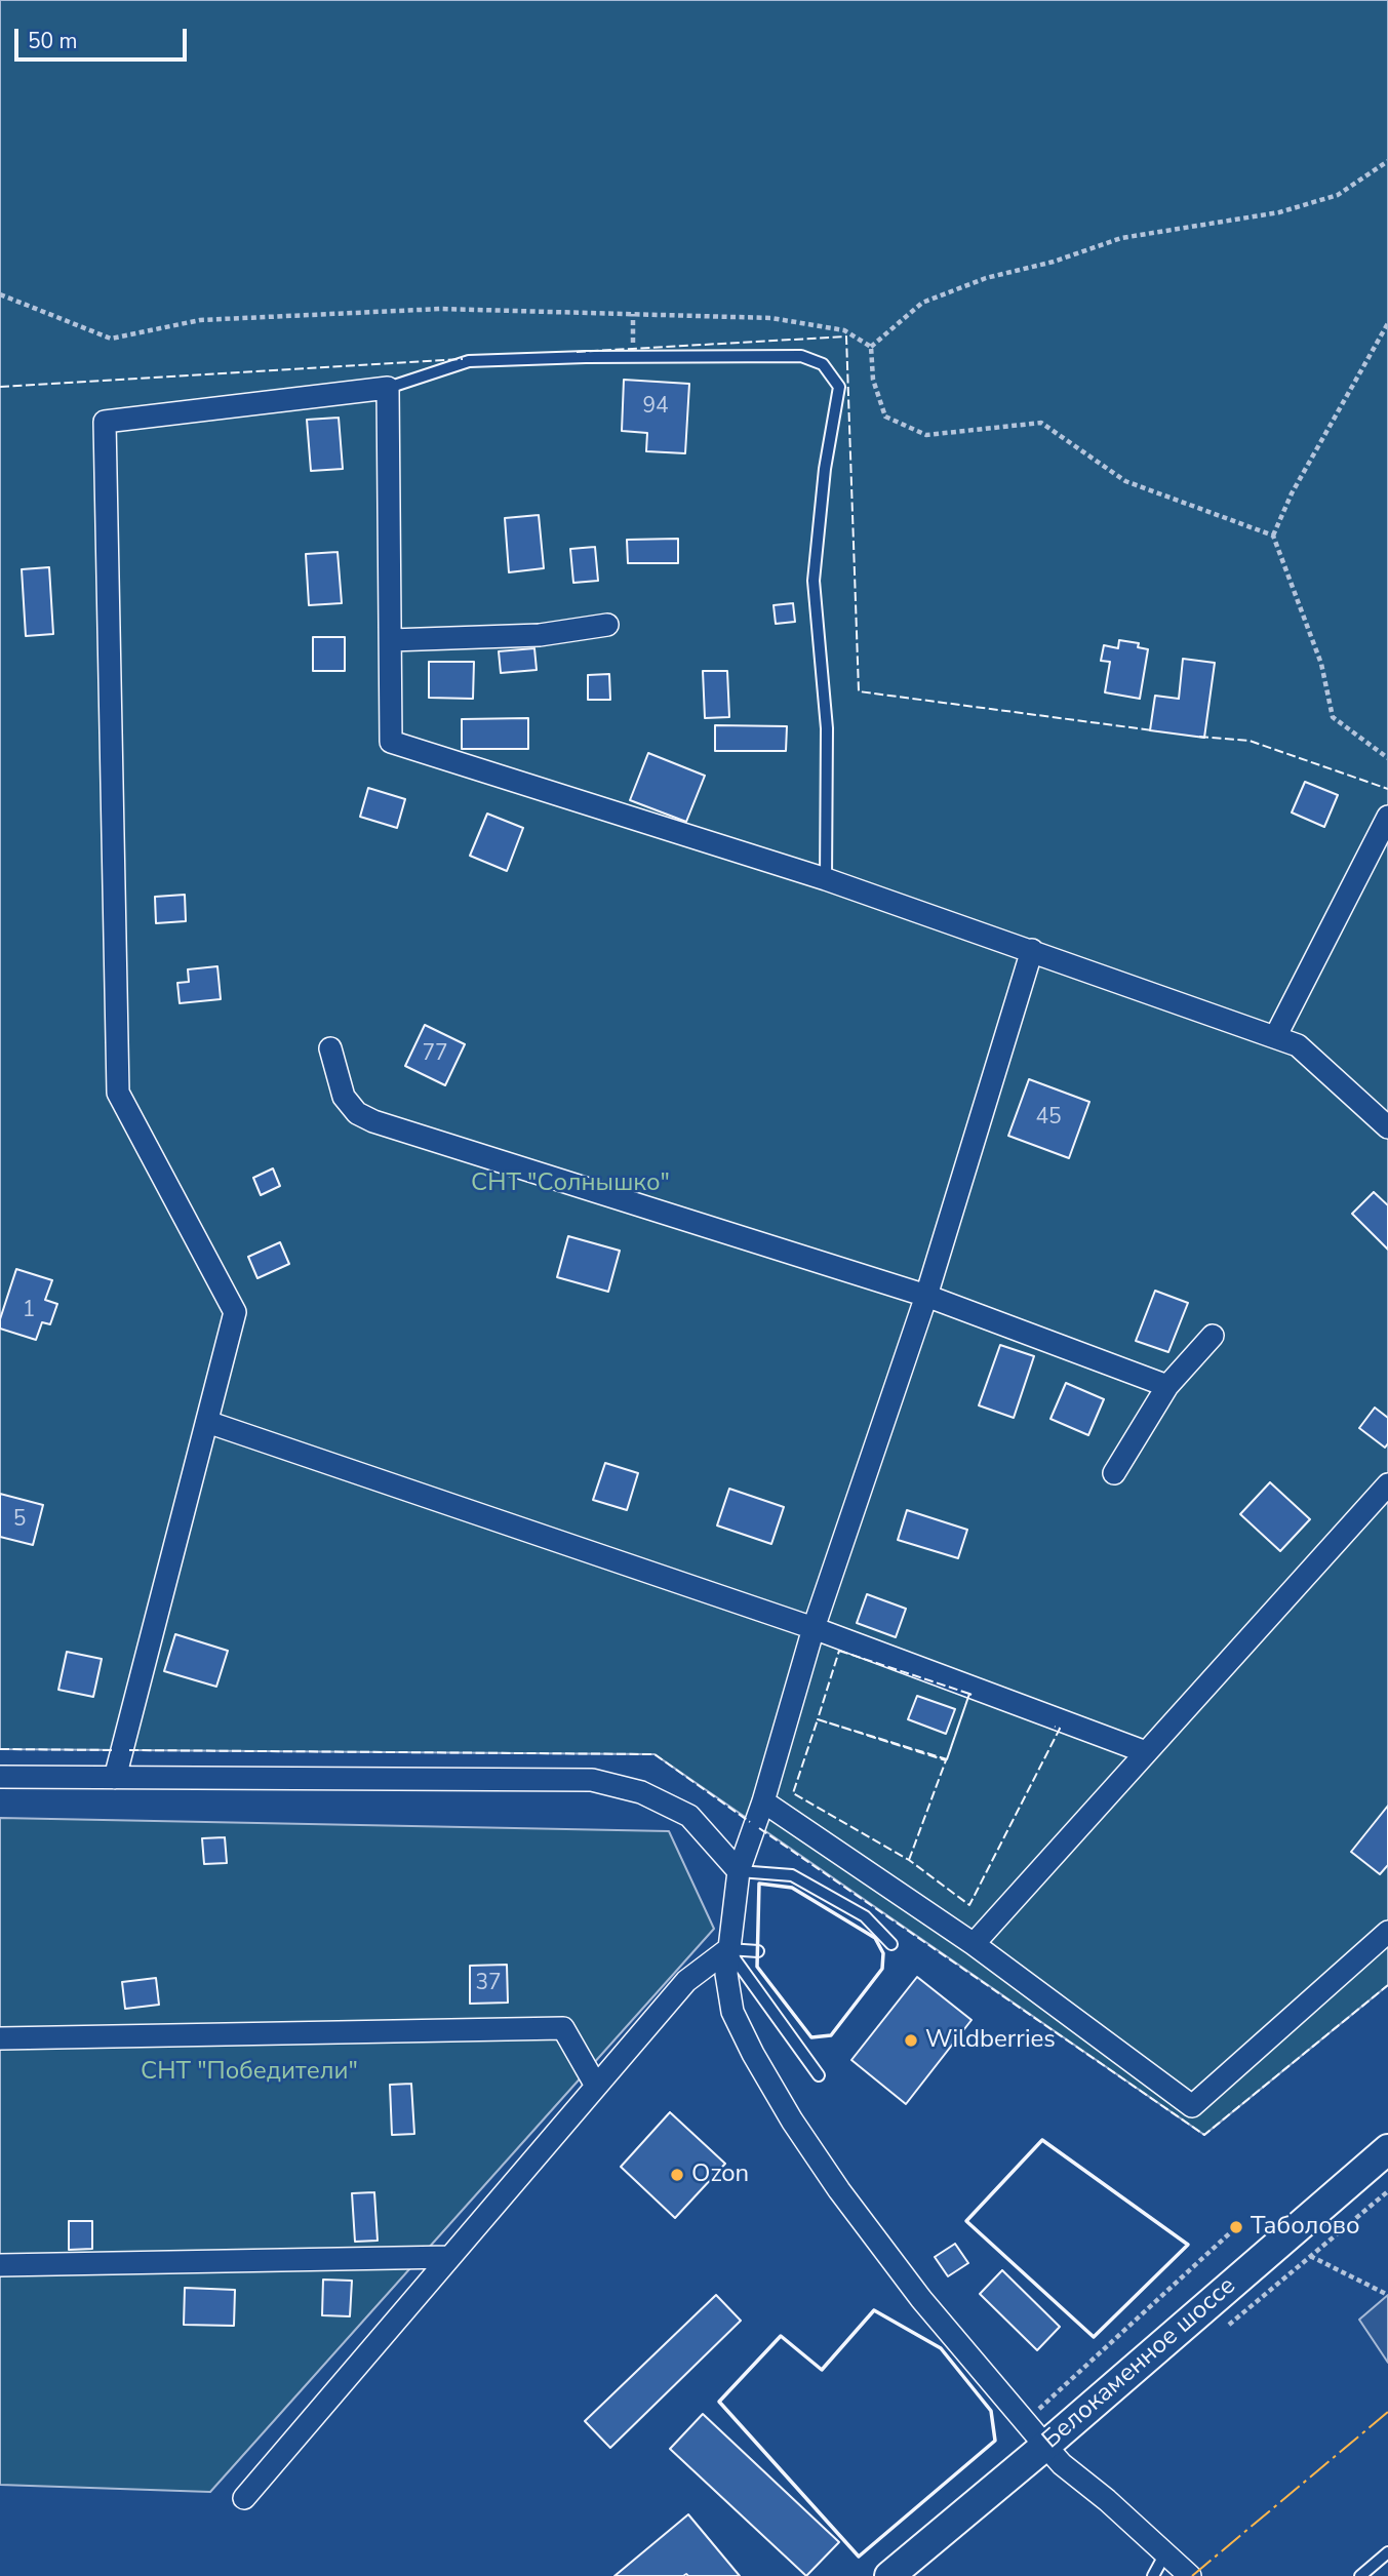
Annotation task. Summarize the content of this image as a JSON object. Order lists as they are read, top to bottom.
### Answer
{
  "streets": {
    "main road": ["Белокаменное шоссе"]
  },
  "parks": ["СНТ \"Солнышко\"", "СНТ \"Победители\""],
  "places": ["Wildberries", "Ozon", "Таболово"],
  "house_numbers": [
    "94",
    "77",
    "45",
    "1",
    "5",
    "37"
  ],
  "scale_bar": "50 m"
}
